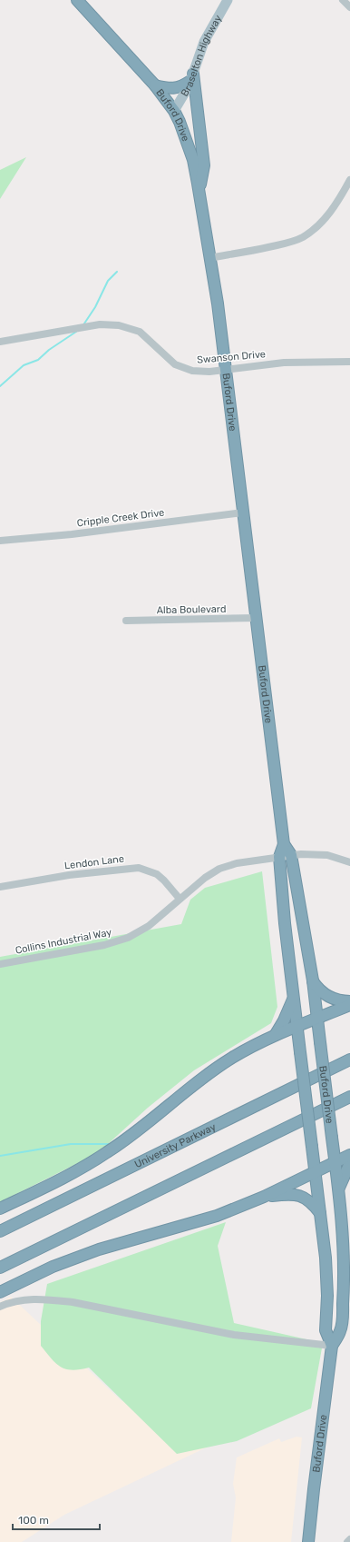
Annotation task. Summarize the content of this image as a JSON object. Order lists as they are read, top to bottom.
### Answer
{
  "streets": {
    "highway": ["Buford Drive", "University Parkway"],
    "main road": ["Braselton Highway"],
    "street": [
      "Swanson Drive",
      "Cripple Creek Drive",
      "Alba Boulevard",
      "Lendon Lane",
      "Collins Industrial Way"
    ]
  },
  "crossings": [
    ["Braselton Highway", "Buford Drive"],
    ["Buford Drive", "Swanson Drive"],
    ["Buford Drive", "Cripple Creek Drive"],
    ["Buford Drive", "Alba Boulevard"],
    ["Buford Drive", "Collins Industrial Way"],
    ["Lendon Lane", "Collins Industrial Way"]
  ],
  "scale_bar": "100 m"
}
